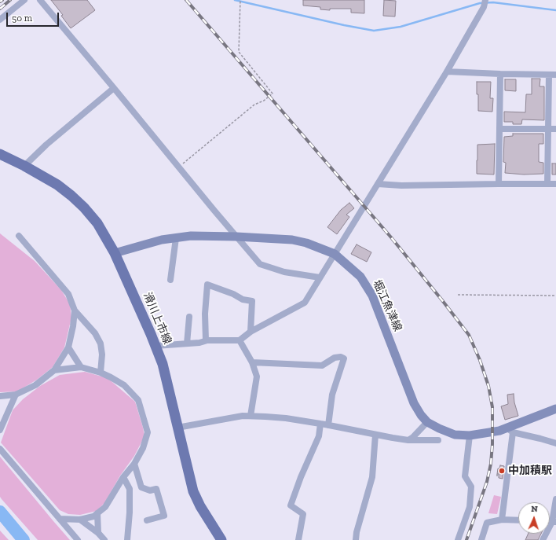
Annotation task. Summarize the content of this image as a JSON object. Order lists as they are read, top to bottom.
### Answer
{
  "streets": {
    "main road": ["堀江魚津線", "滑川上市線"]
  },
  "crossings": [
    ["堀江魚津線", "滑川上市線"]
  ],
  "places": ["中加積駅"],
  "scale_bar": "50 m",
  "north": "top"
}
